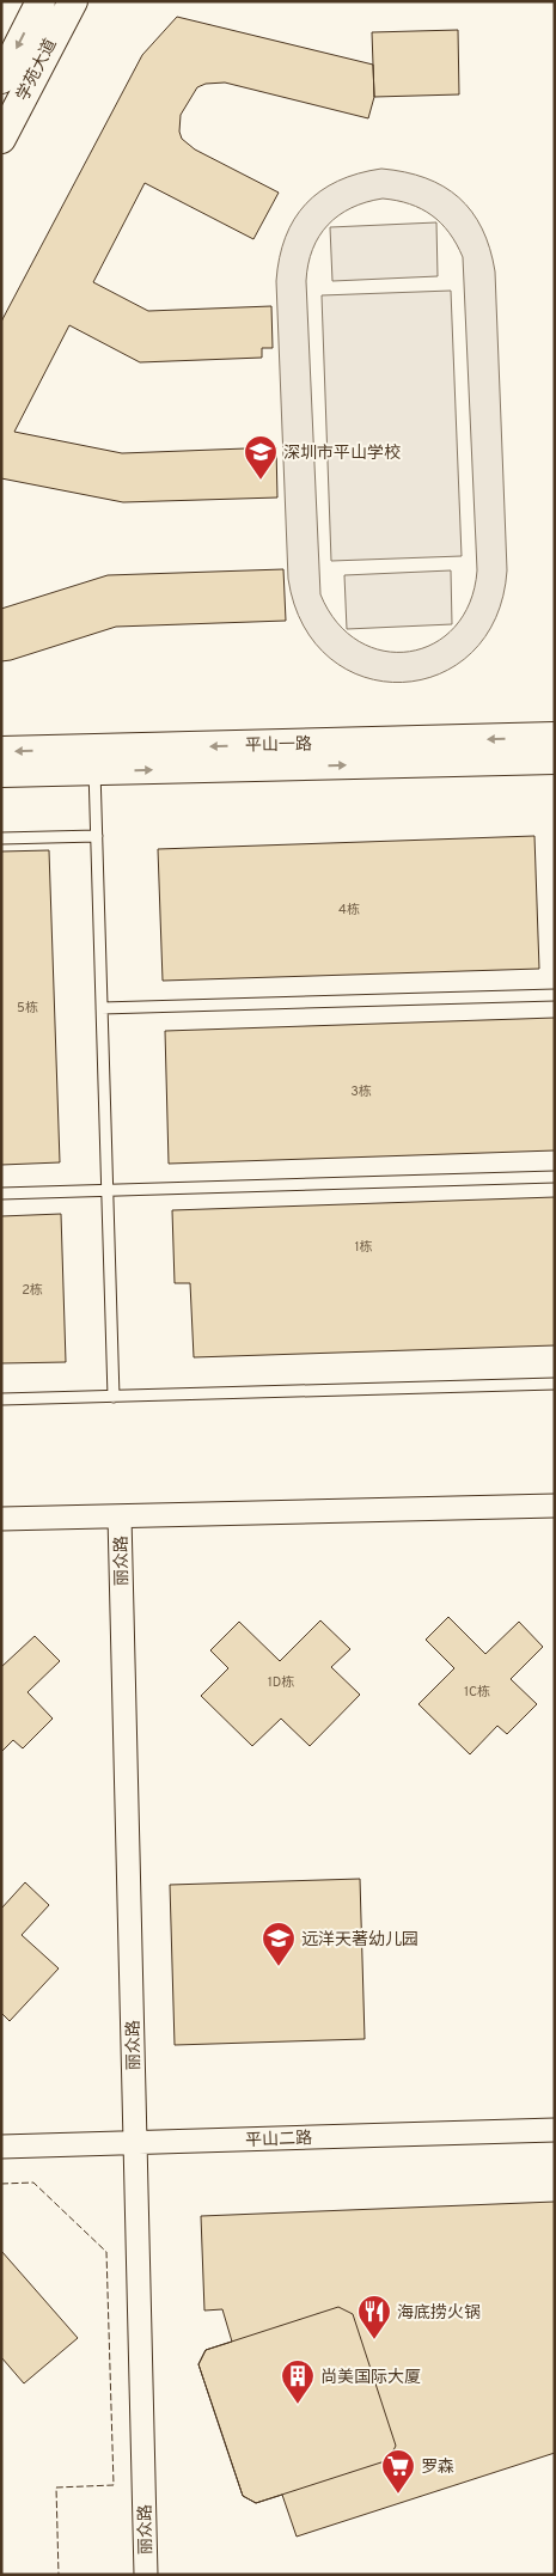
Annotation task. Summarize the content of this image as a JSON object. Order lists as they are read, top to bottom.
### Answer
{
  "streets": {
    "street": [
      "学苑大道",
      "平山一路",
      "丽众路",
      "平山二路"
    ]
  },
  "crossings": [
    ["丽众路", "平山二路"]
  ],
  "places": {
    "school or university": ["深圳市平山学校", "远洋天著幼儿园"],
    "restaurant": ["海底捞火锅"],
    "building": ["尚美国际大厦"],
    "supermarket": ["罗森"]
  },
  "house_numbers": [
    "4栋",
    "5栋",
    "3栋",
    "1栋",
    "2栋",
    "1D栋",
    "1C栋"
  ]
}
